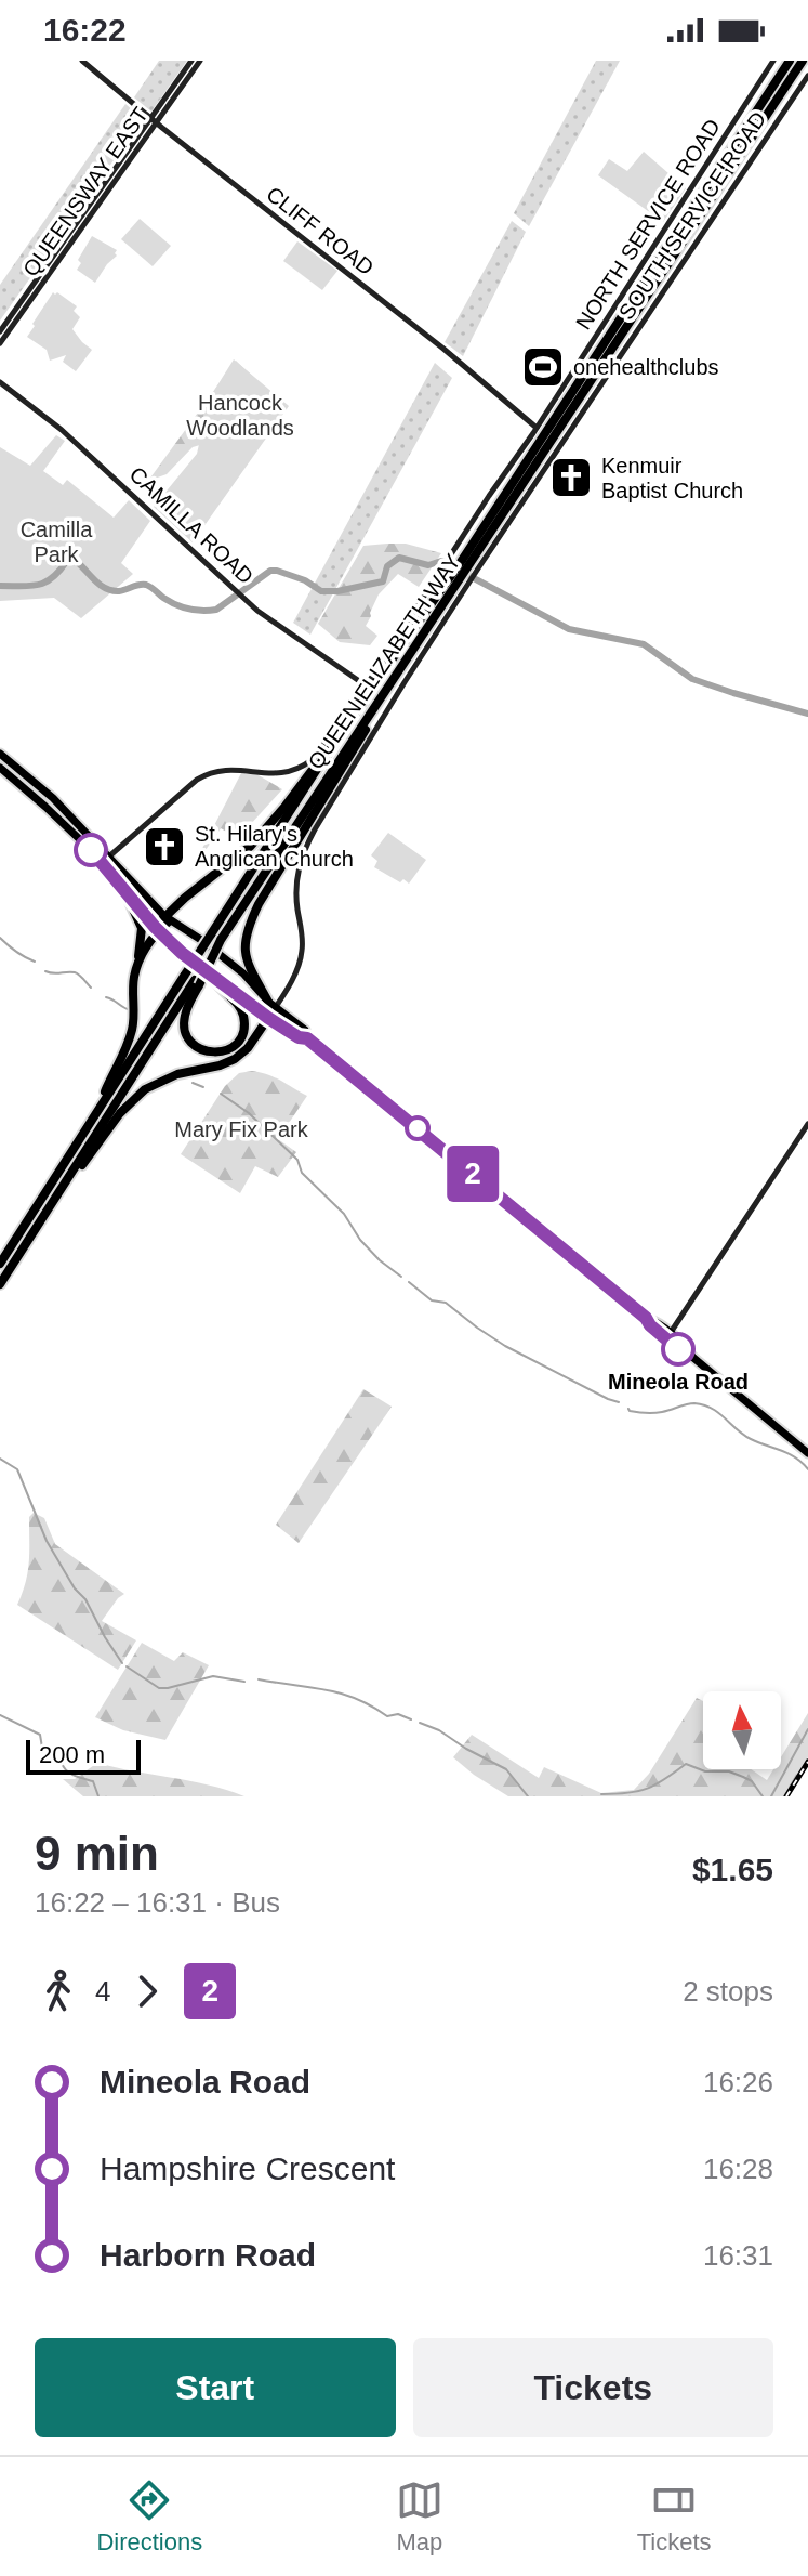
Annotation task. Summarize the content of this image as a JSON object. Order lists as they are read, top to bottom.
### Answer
{
  "streets": {
    "highway": ["QUEEN ELIZABETH WAY"],
    "street": [
      "QUEENSWAY EAST",
      "SOUTH SERVICE ROAD",
      "NORTH SERVICE ROAD",
      "CLIFF ROAD",
      "CAMILLA ROAD"
    ]
  },
  "crossings": [
    ["QUEENSWAY EAST", "CLIFF ROAD"],
    ["SOUTH SERVICE ROAD", "QUEEN ELIZABETH WAY"],
    ["NORTH SERVICE ROAD", "CLIFF ROAD"],
    ["NORTH SERVICE ROAD", "CAMILLA ROAD"]
  ],
  "parks": ["Hancock Woodlands", "Camilla Park", "Mary Fix Park"],
  "places": {
    "sports": ["onehealthclubs"],
    "church": ["Kenmuir Baptist Church", "St. Hilary's Anglican Church"],
    "other": ["Mineola Road"]
  },
  "lines": ["bus line 2"],
  "scale_bar": "200 m",
  "north": "top",
  "page": {
    "status": "16:22",
    "on_map": "2",
    "scale": "200 m",
    "heading": ["9 min", "16:22 – 16:31 · Bus", "$1.65"],
    "legs": ["4", "2", "2 stops"],
    "list": [
      {
        "name": "Mineola Road",
        "value": "16:26"
      },
      {
        "name": "Hampshire Crescent",
        "value": "16:28"
      },
      {
        "name": "Harborn Road",
        "value": "16:31"
      }
    ],
    "buttons": ["Start", "Tickets"],
    "tabs": ["Directions", "Map", "Tickets"]
  }
}
